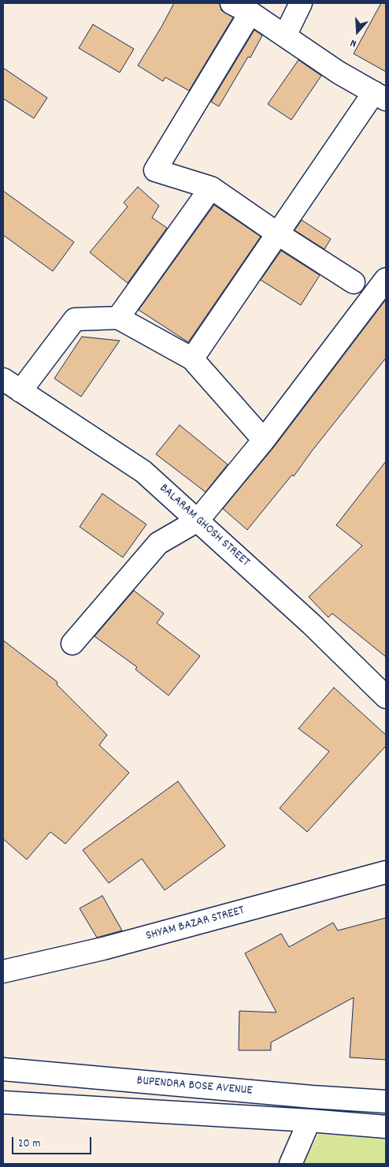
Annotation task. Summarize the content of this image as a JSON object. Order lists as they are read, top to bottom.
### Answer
{
  "streets": {
    "street": ["BALARAM GHOSH STREET", "SHYAM BAZAR STREET", "BUPENDRA BOSE AVENUE"]
  },
  "scale_bar": "20 m",
  "north": "bottom"
}
